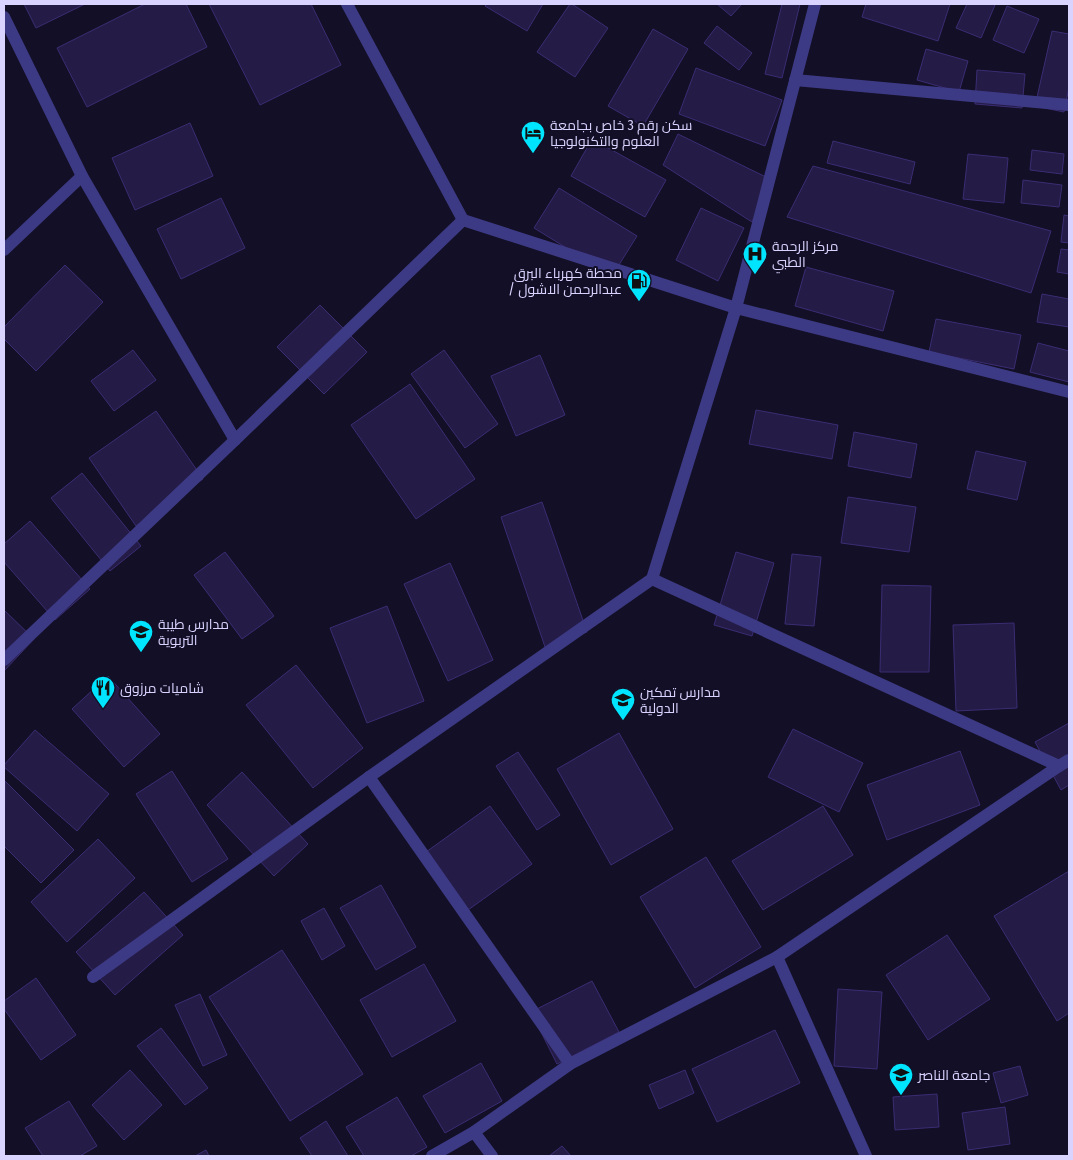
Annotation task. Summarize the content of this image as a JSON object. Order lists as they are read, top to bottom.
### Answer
{
  "places": {
    "hotel": ["سكن رقم 3 خاص بجامعة العلوم والتكنولوجيا"],
    "hospital": ["مركز الرحمة الطبي"],
    "fuel station": ["محطة كهرباء البرق / عبدالرحمن الاشول"],
    "school or university": ["مدارس طيبة التربوية", "مدارس تمكين الدولية", "جامعة الناصر"],
    "restaurant": ["شاميات مرزوق"]
  }
}
